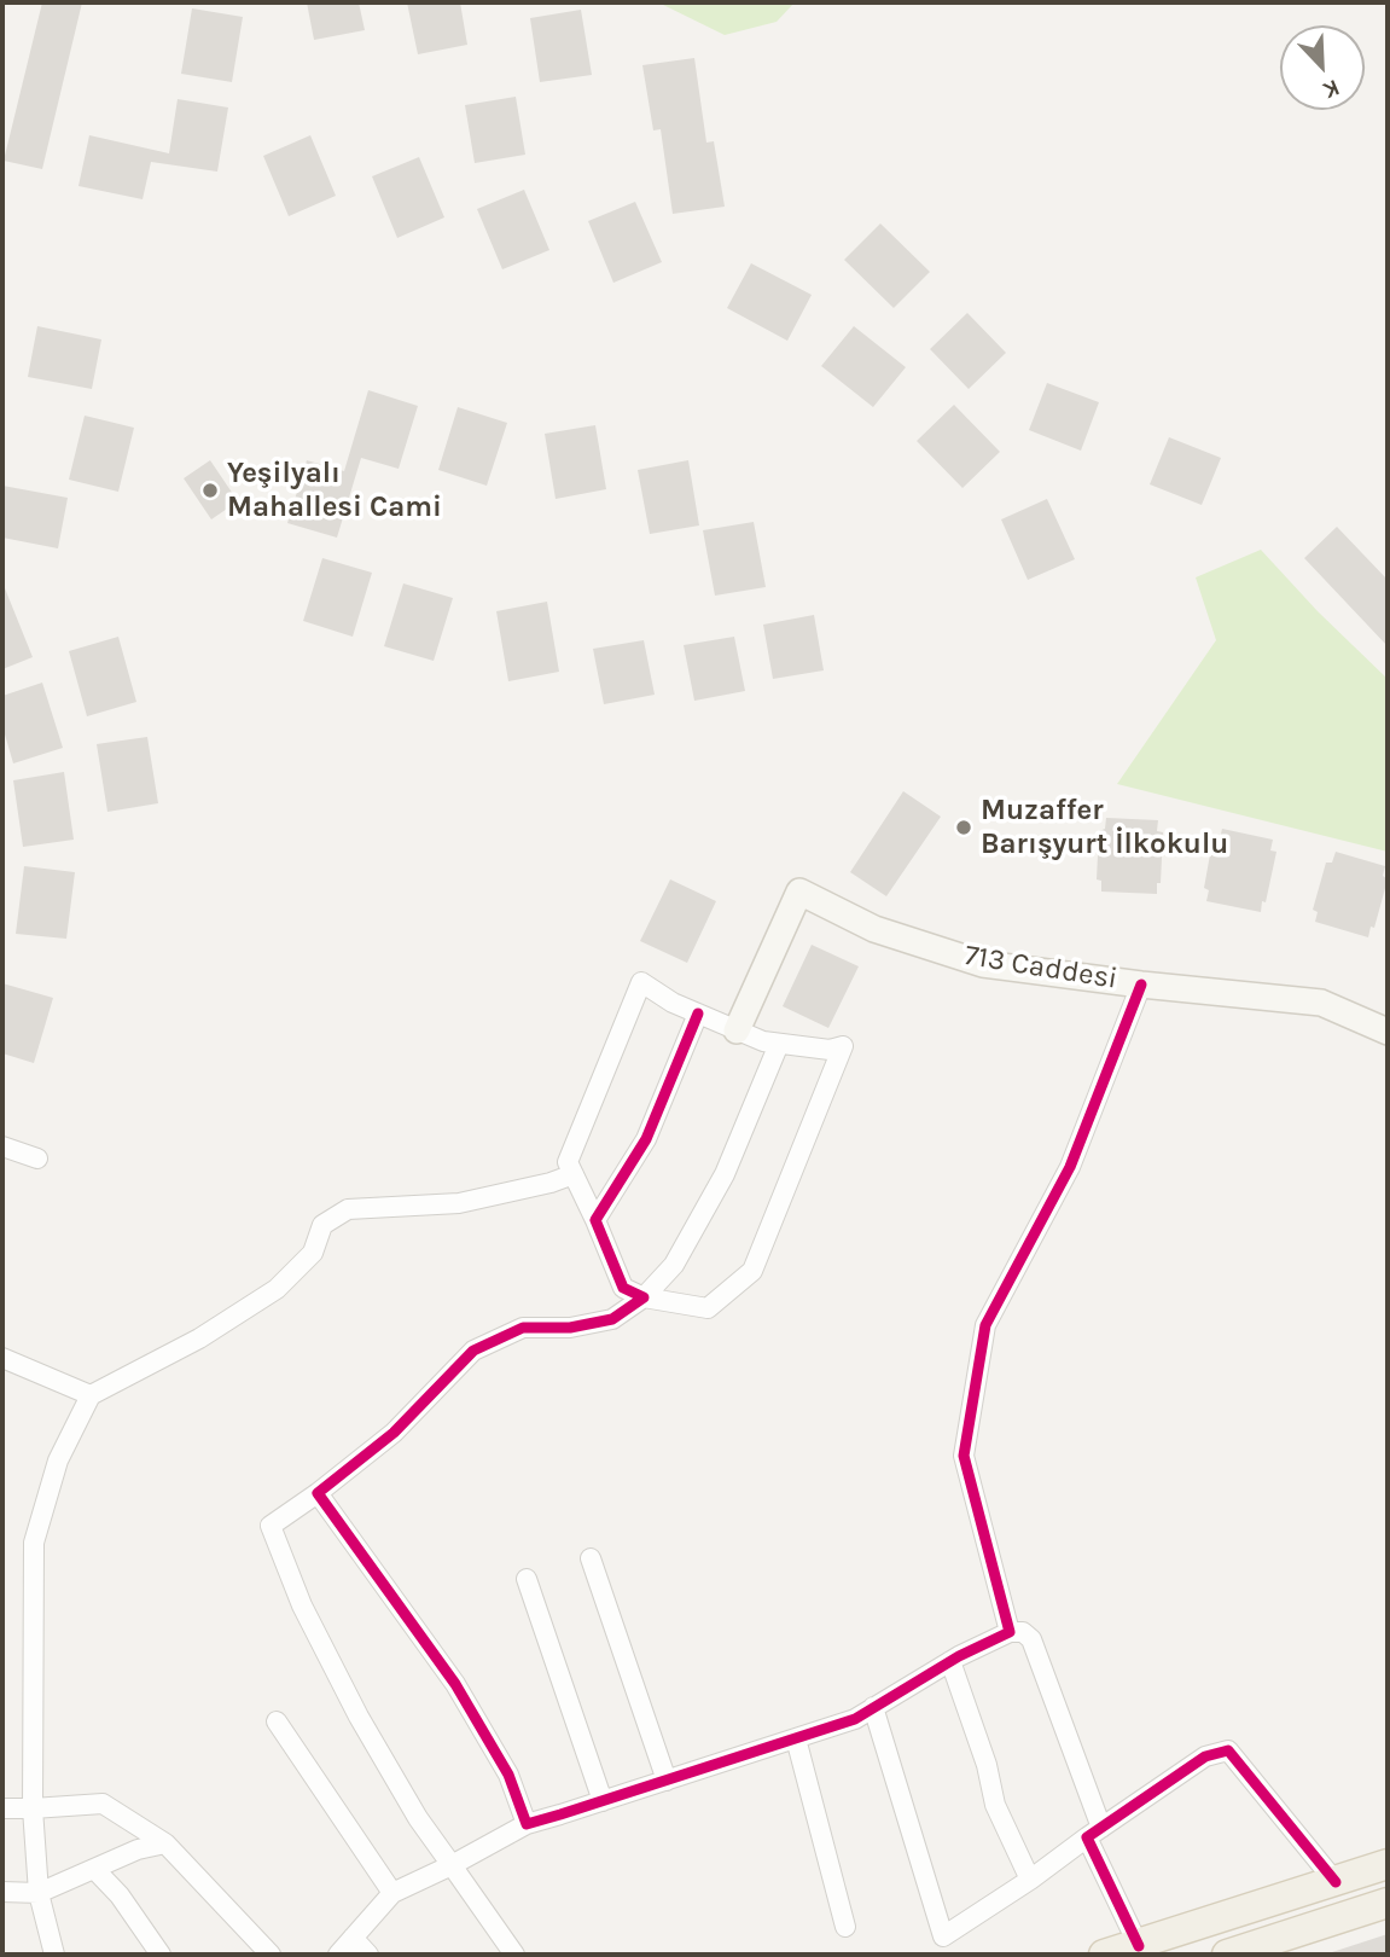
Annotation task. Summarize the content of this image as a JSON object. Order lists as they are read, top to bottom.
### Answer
{
  "streets": {
    "street": ["713 Caddesi"]
  },
  "places": ["Yeşilyalı Mahallesi Cami", "Muzaffer Barışyurt İlkokulu"],
  "north": "bottom right"
}
